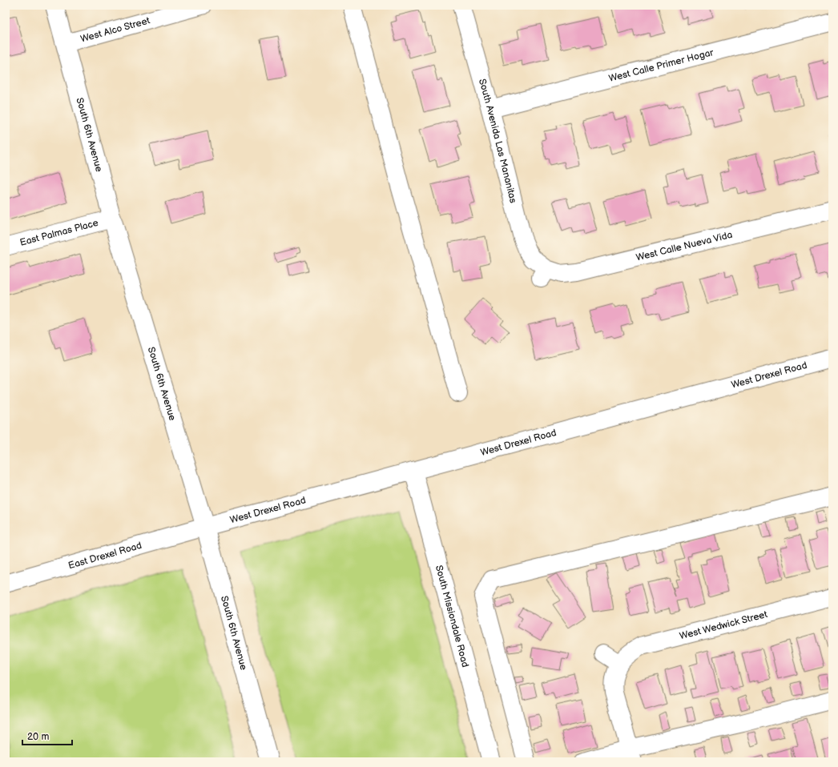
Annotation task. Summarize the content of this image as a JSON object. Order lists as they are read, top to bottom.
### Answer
{
  "streets": {
    "street": [
      "West Alco Street",
      "West Calle Primer Hogar",
      "South 6th Avenue",
      "South Avenida Las Mananitas",
      "East Palmas Place",
      "West Calle Nueva Vida",
      "West Drexel Road",
      "East Drexel Road",
      "South Missiondale Road",
      "West Wedwick Street"
    ]
  },
  "crossings": [
    ["West Alco Street", "South 6th Avenue"],
    ["West Calle Primer Hogar", "South Avenida Las Mananitas"],
    ["South 6th Avenue", "East Palmas Place"],
    ["South 6th Avenue", "West Drexel Road"],
    ["South 6th Avenue", "East Drexel Road"],
    ["South Avenida Las Mananitas", "West Calle Nueva Vida"],
    ["West Drexel Road", "East Drexel Road"],
    ["West Drexel Road", "South Missiondale Road"]
  ],
  "scale_bar": "20 m"
}
